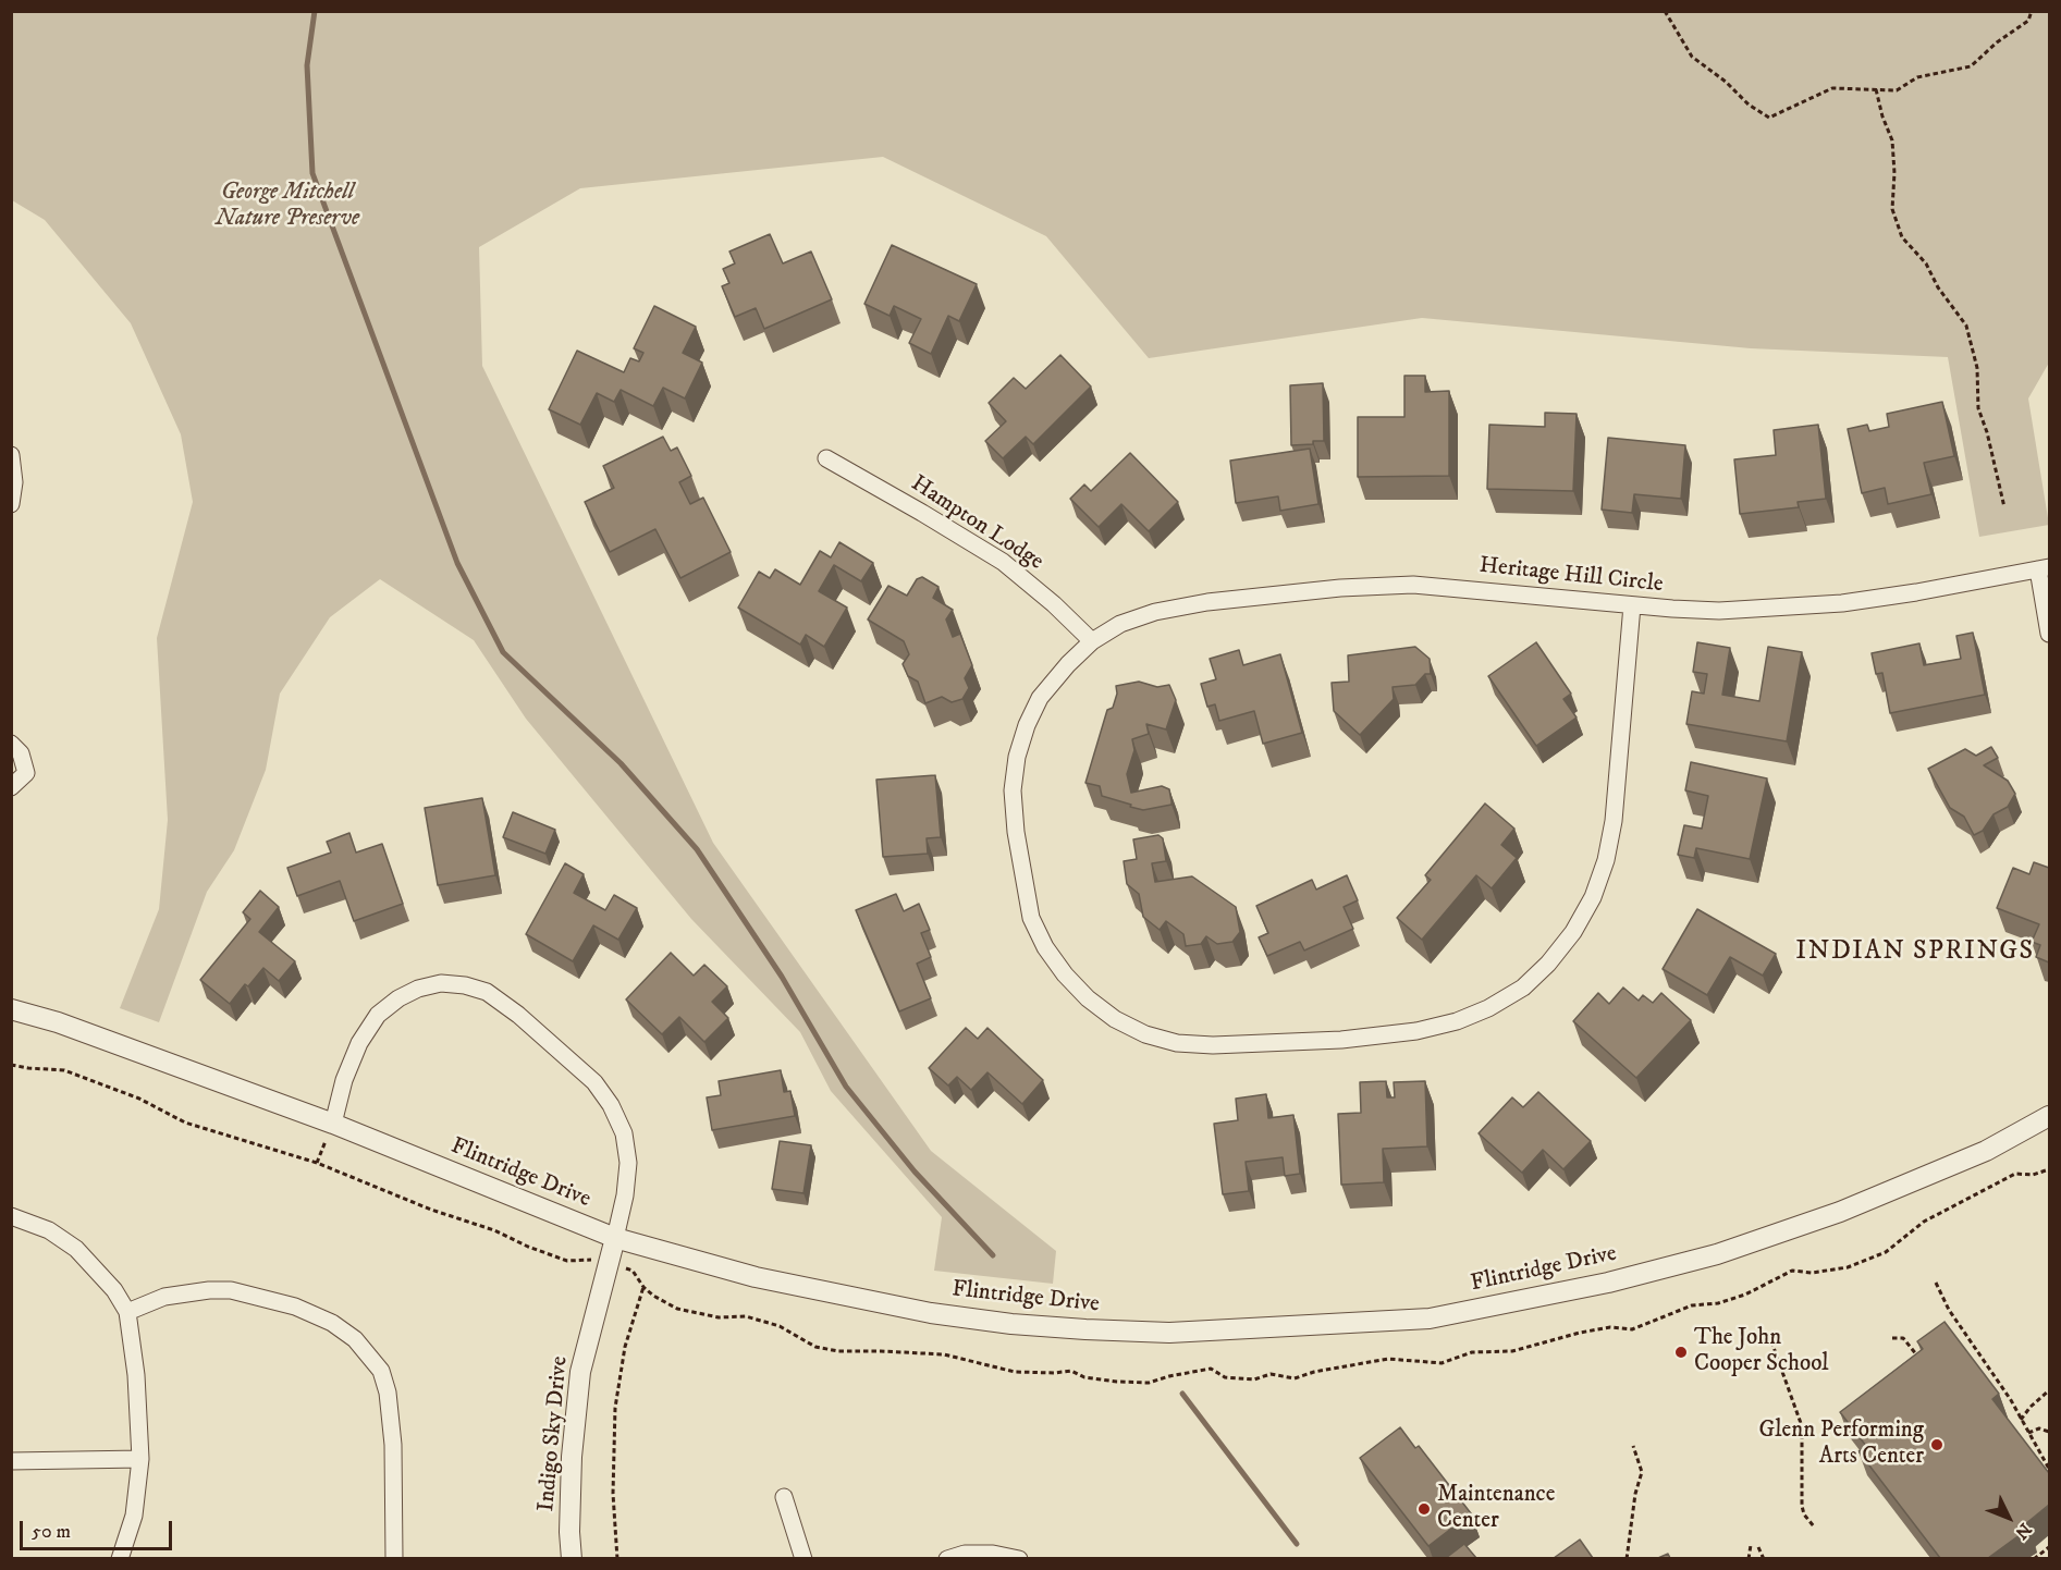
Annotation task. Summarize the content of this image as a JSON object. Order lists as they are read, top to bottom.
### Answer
{
  "streets": {
    "street": [
      "Hampton Lodge",
      "Heritage Hill Circle",
      "Flintridge Drive",
      "Indigo Sky Drive"
    ]
  },
  "crossings": [
    ["Hampton Lodge", "Heritage Hill Circle"],
    ["Flintridge Drive", "Indigo Sky Drive"]
  ],
  "districts": ["INDIAN SPRINGS"],
  "parks": ["George Mitchell Nature Preserve"],
  "places": ["The John Cooper School", "Glenn Performing Arts Center", "Maintenance Center"],
  "scale_bar": "50 m",
  "north": "bottom right"
}
